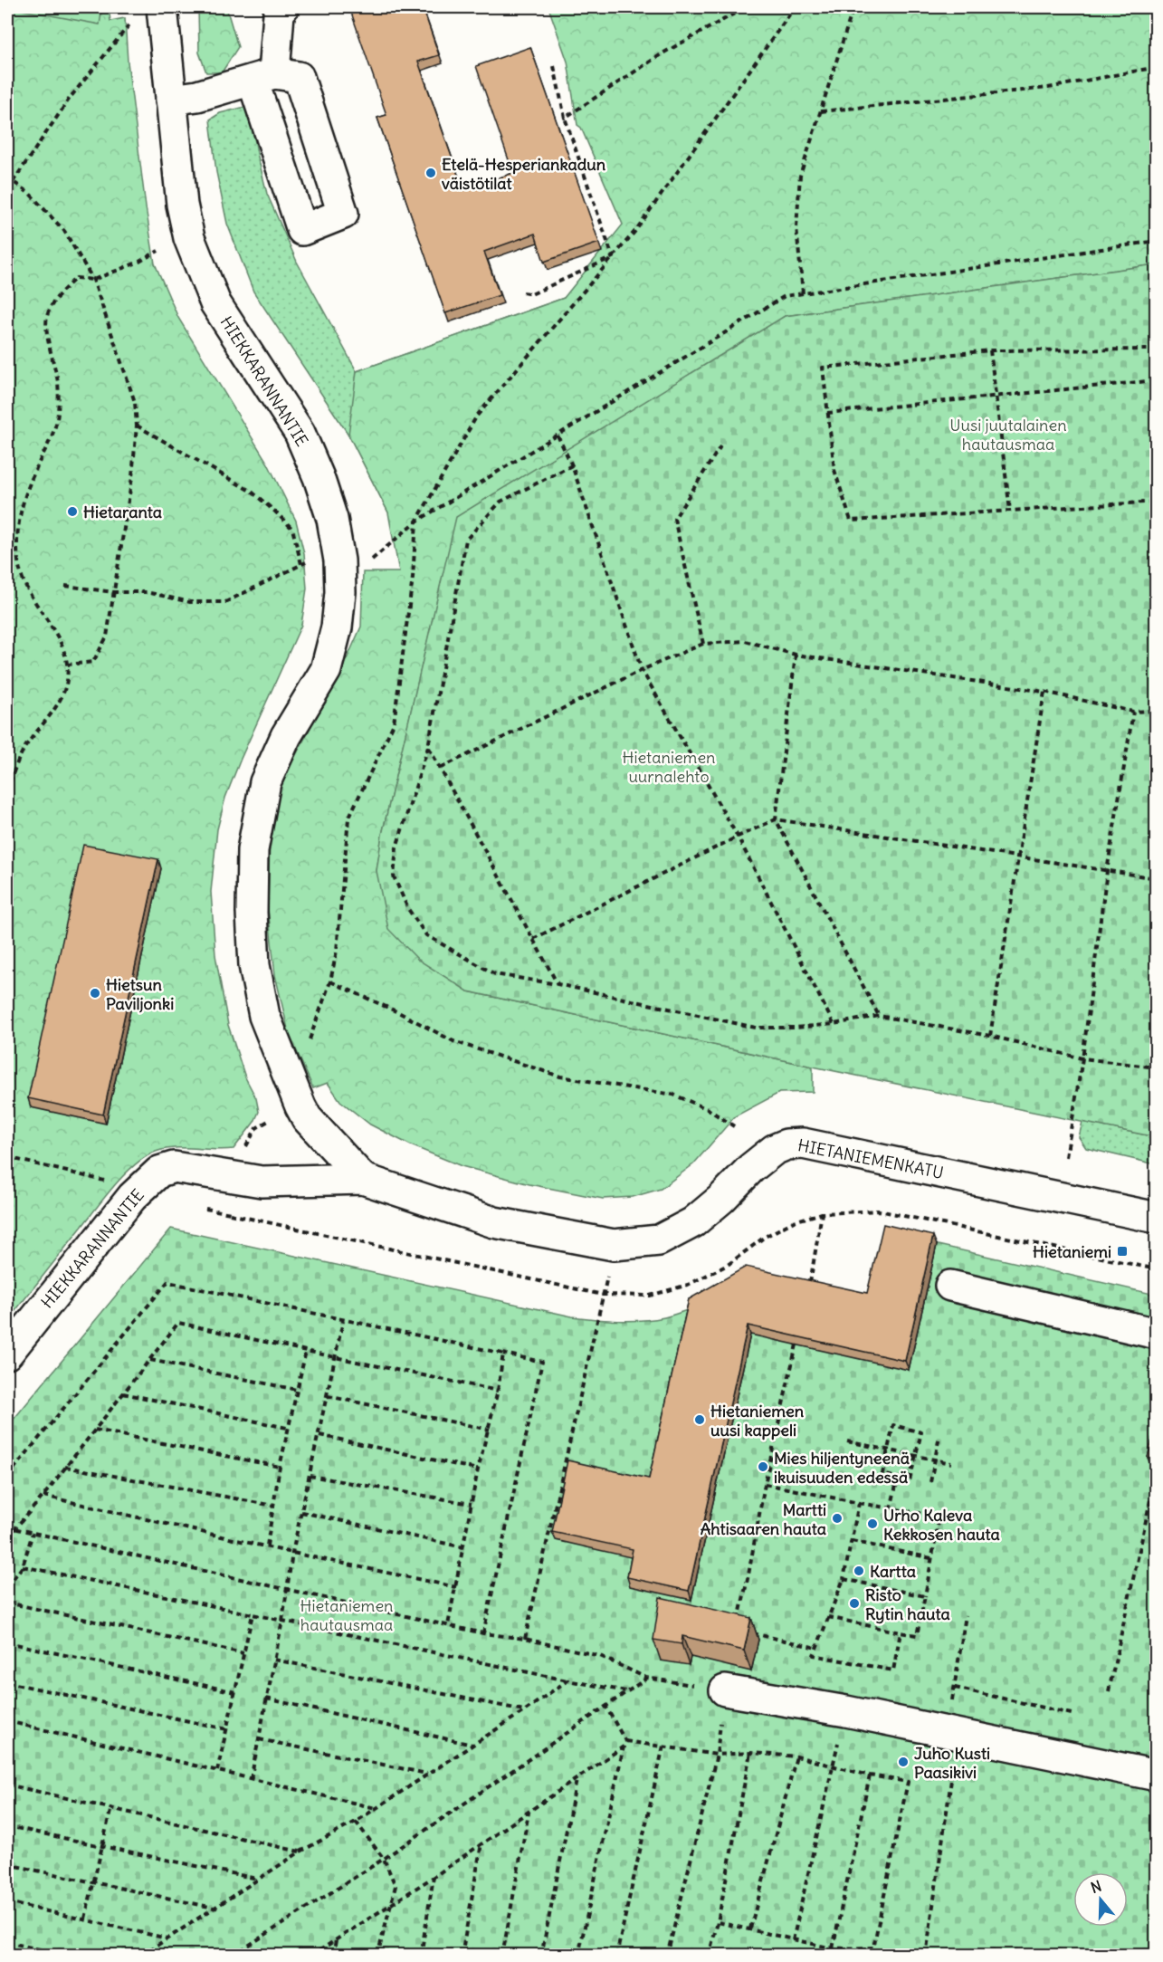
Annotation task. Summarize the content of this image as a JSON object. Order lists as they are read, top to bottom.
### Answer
{
  "streets": {
    "street": ["HIEKKARANNANTIE", "HIETANIEMENKATU"]
  },
  "crossings": [
    ["HIEKKARANNANTIE", "HIETANIEMENKATU"]
  ],
  "parks": ["Uusi juutalainen hautausmaa", "Hietaniemen uurnalehto", "Hietaniemen hautausmaa"],
  "places": {
    "other": [
      "Etelä-Hesperiankadun väistötilat",
      "Hietaranta",
      "Hietsun Paviljonki",
      "Hietaniemen uusi kappeli",
      "Mies hiljentyneenä ikuisuuden edessä",
      "Martti Ahtisaaren hauta",
      "Urho Kaleva Kekkosen hauta",
      "Kartta",
      "Risto Rytin hauta",
      "Juho Kusti Paasikivi"
    ],
    "transit": ["Hietaniemi"]
  },
  "north": "top"
}
